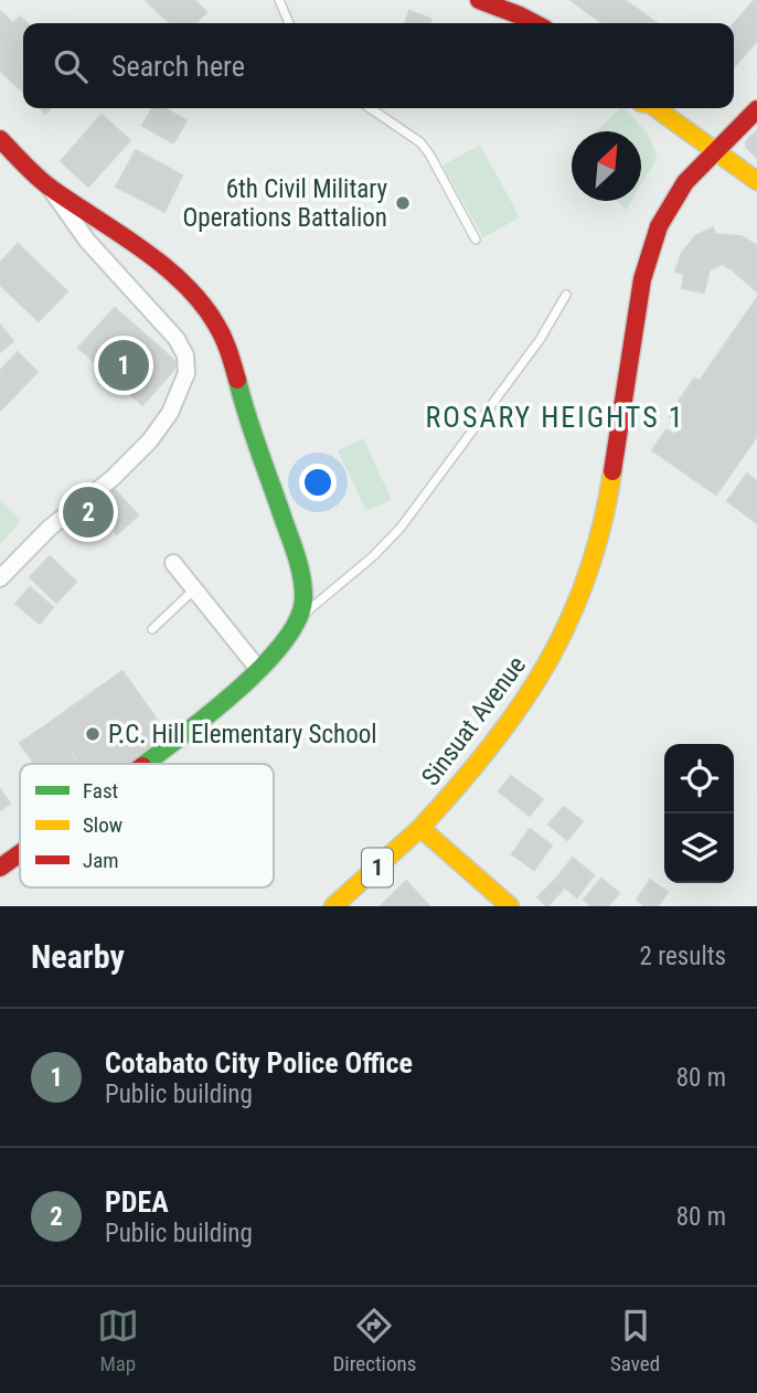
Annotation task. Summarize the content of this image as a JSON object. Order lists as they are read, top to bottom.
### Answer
{
  "streets": {
    "main road": ["Sinsuat Avenue", "1"]
  },
  "districts": ["ROSARY HEIGHTS 1"],
  "places": ["6th Civil Military Operations Battalion", "P.C. Hill Elementary School"],
  "legend": ["Fast", "Slow", "Jam"],
  "north": "top right",
  "page": {
    "search": "Search here",
    "pins": ["1", "2"],
    "heading": ["Nearby", "2 results"],
    "list": [
      {
        "mark": "1",
        "name": "Cotabato City Police Office",
        "note": "Public building",
        "value": "80 m"
      },
      {
        "mark": "2",
        "name": "PDEA",
        "note": "Public building",
        "value": "80 m"
      }
    ],
    "nav": ["Map", "Directions", "Saved"]
  }
}
